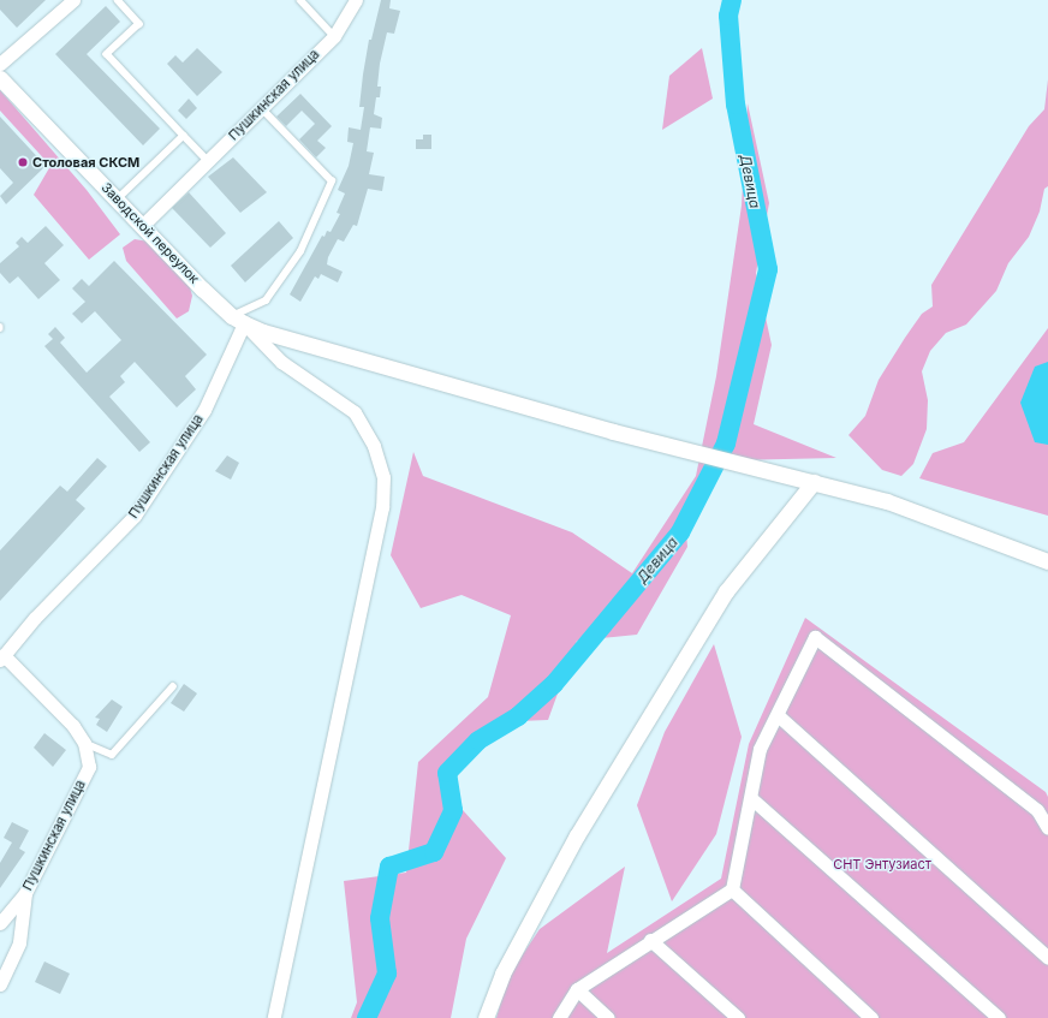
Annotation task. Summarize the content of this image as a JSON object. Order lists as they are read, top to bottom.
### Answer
{
  "streets": {
    "street": ["Пушкинская улица", "Заводской переулок"]
  },
  "crossings": [
    ["Пушкинская улица", "Заводской переулок"]
  ],
  "water": ["Девица"],
  "parks": ["СНТ Энтузиаст"],
  "places": ["Столовая СКСМ"]
}
